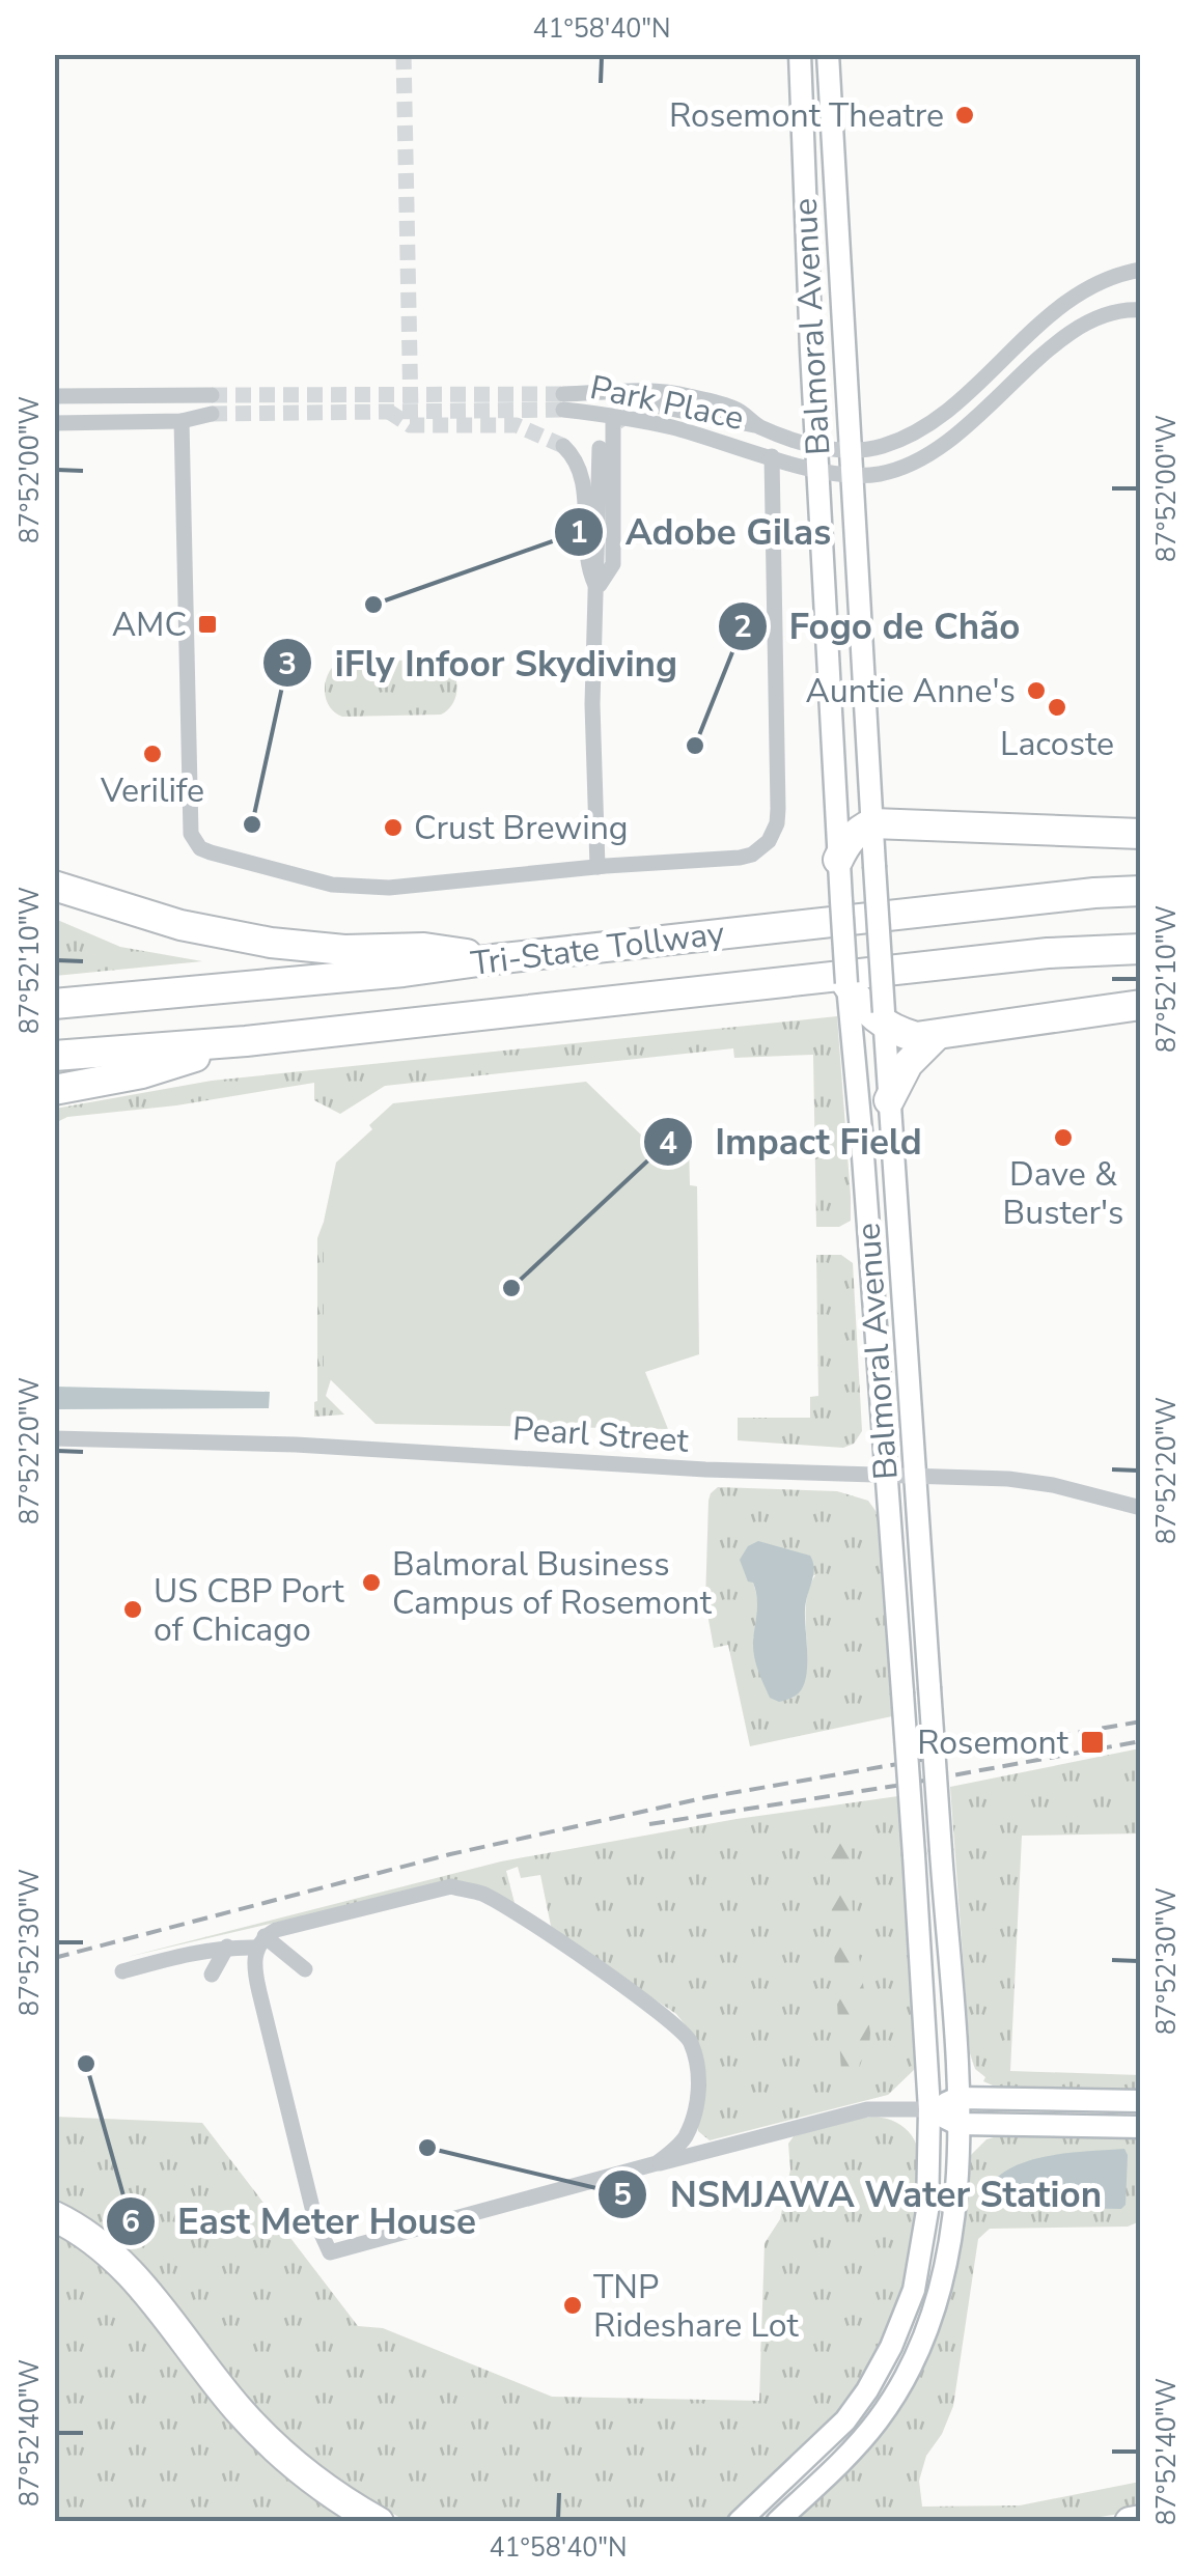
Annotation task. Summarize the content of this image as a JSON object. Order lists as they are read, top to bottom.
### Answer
{
  "streets": {
    "highway": ["Tri-State Tollway"],
    "street": ["Balmoral Avenue", "Park Place", "Pearl Street"]
  },
  "crossings": [
    ["Balmoral Avenue", "Park Place"],
    ["Balmoral Avenue", "Pearl Street"]
  ],
  "places": {
    "other": [
      "Rosemont Theatre",
      "Adobe Gilas",
      "Auntie Anne's",
      "Lacoste",
      "Fogo de Chão",
      "Verilife",
      "iFly Infoor Skydiving",
      "Crust Brewing",
      "Dave & Buster's",
      "Impact Field",
      "Balmoral Business Campus of Rosemont",
      "US CBP Port of Chicago",
      "East Meter House",
      "NSMJAWA Water Station",
      "TNP Rideshare Lot"
    ],
    "transit": ["AMC", "Rosemont"]
  },
  "coordinates": [
    "41°58'40\"N",
    "87°52'00\"W",
    "87°52'10\"W",
    "87°52'20\"W",
    "87°52'30\"W",
    "87°52'40\"W"
  ]
}
